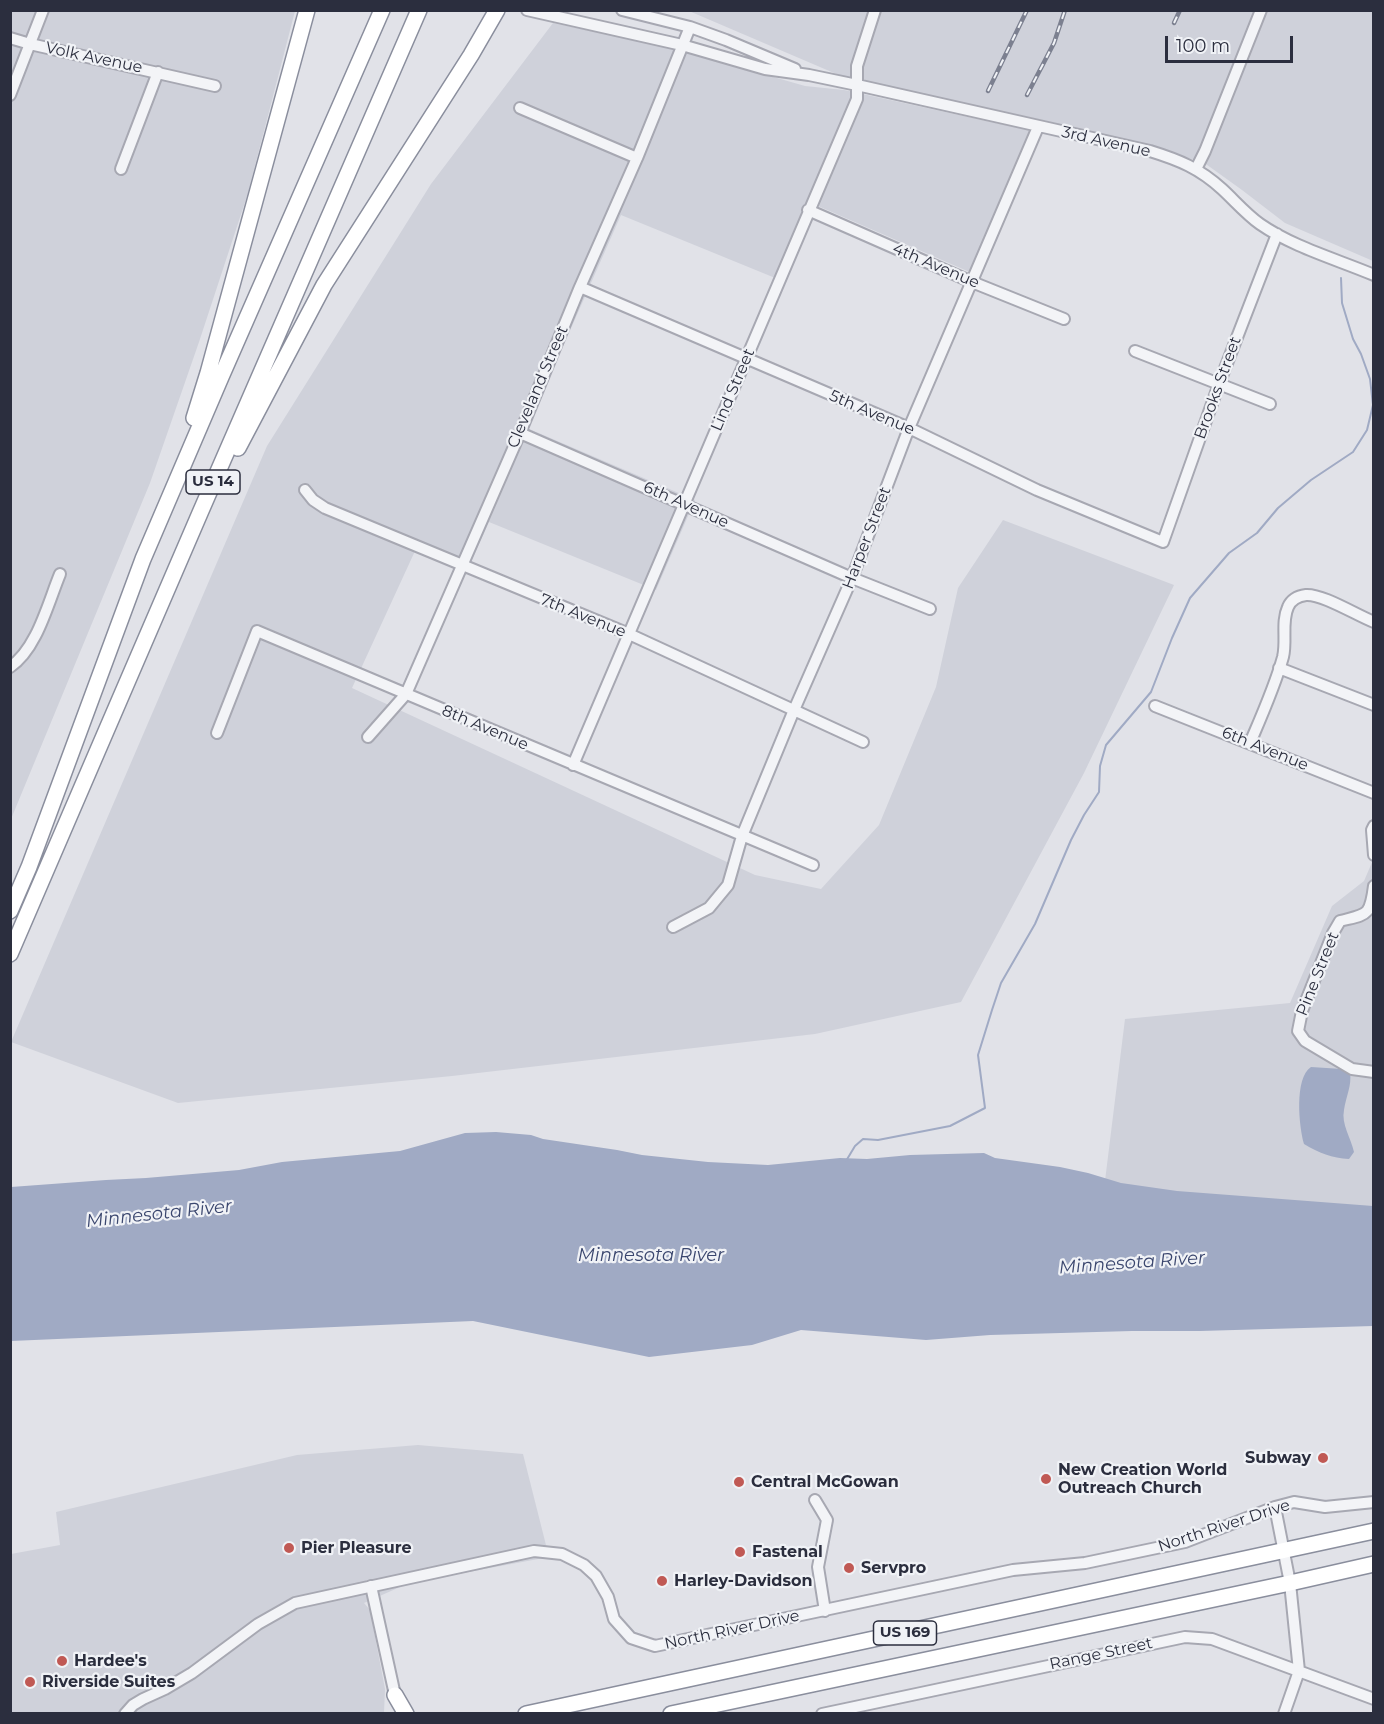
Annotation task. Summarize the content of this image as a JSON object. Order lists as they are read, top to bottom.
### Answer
{
  "streets": {
    "highway": ["US 14", "US 169"],
    "street": [
      "Volk Avenue",
      "3rd Avenue",
      "4th Avenue",
      "Cleveland Street",
      "Brooks Street",
      "Lind Street",
      "5th Avenue",
      "6th Avenue",
      "Harper Street",
      "7th Avenue",
      "8th Avenue",
      "Pine Street",
      "North River Drive",
      "Range Street"
    ]
  },
  "crossings": [
    ["3rd Avenue", "Cleveland Street"],
    ["3rd Avenue", "Brooks Street"],
    ["3rd Avenue", "Lind Street"],
    ["3rd Avenue", "Harper Street"],
    ["4th Avenue", "Lind Street"],
    ["4th Avenue", "Harper Street"],
    ["Cleveland Street", "5th Avenue"],
    ["Cleveland Street", "6th Avenue"],
    ["Cleveland Street", "7th Avenue"],
    ["Cleveland Street", "8th Avenue"],
    ["Brooks Street", "5th Avenue"],
    ["Lind Street", "5th Avenue"],
    ["Lind Street", "6th Avenue"],
    ["Lind Street", "7th Avenue"],
    ["Lind Street", "8th Avenue"],
    ["5th Avenue", "Harper Street"],
    ["6th Avenue", "Harper Street"],
    ["Harper Street", "7th Avenue"],
    ["Harper Street", "8th Avenue"]
  ],
  "water": ["Minnesota River"],
  "places": [
    "Subway",
    "New Creation World Outreach Church",
    "Central McGowan",
    "Pier Pleasure",
    "Fastenal",
    "Servpro",
    "Harley-Davidson",
    "Hardee's",
    "Riverside Suites"
  ],
  "scale_bar": "100 m"
}
